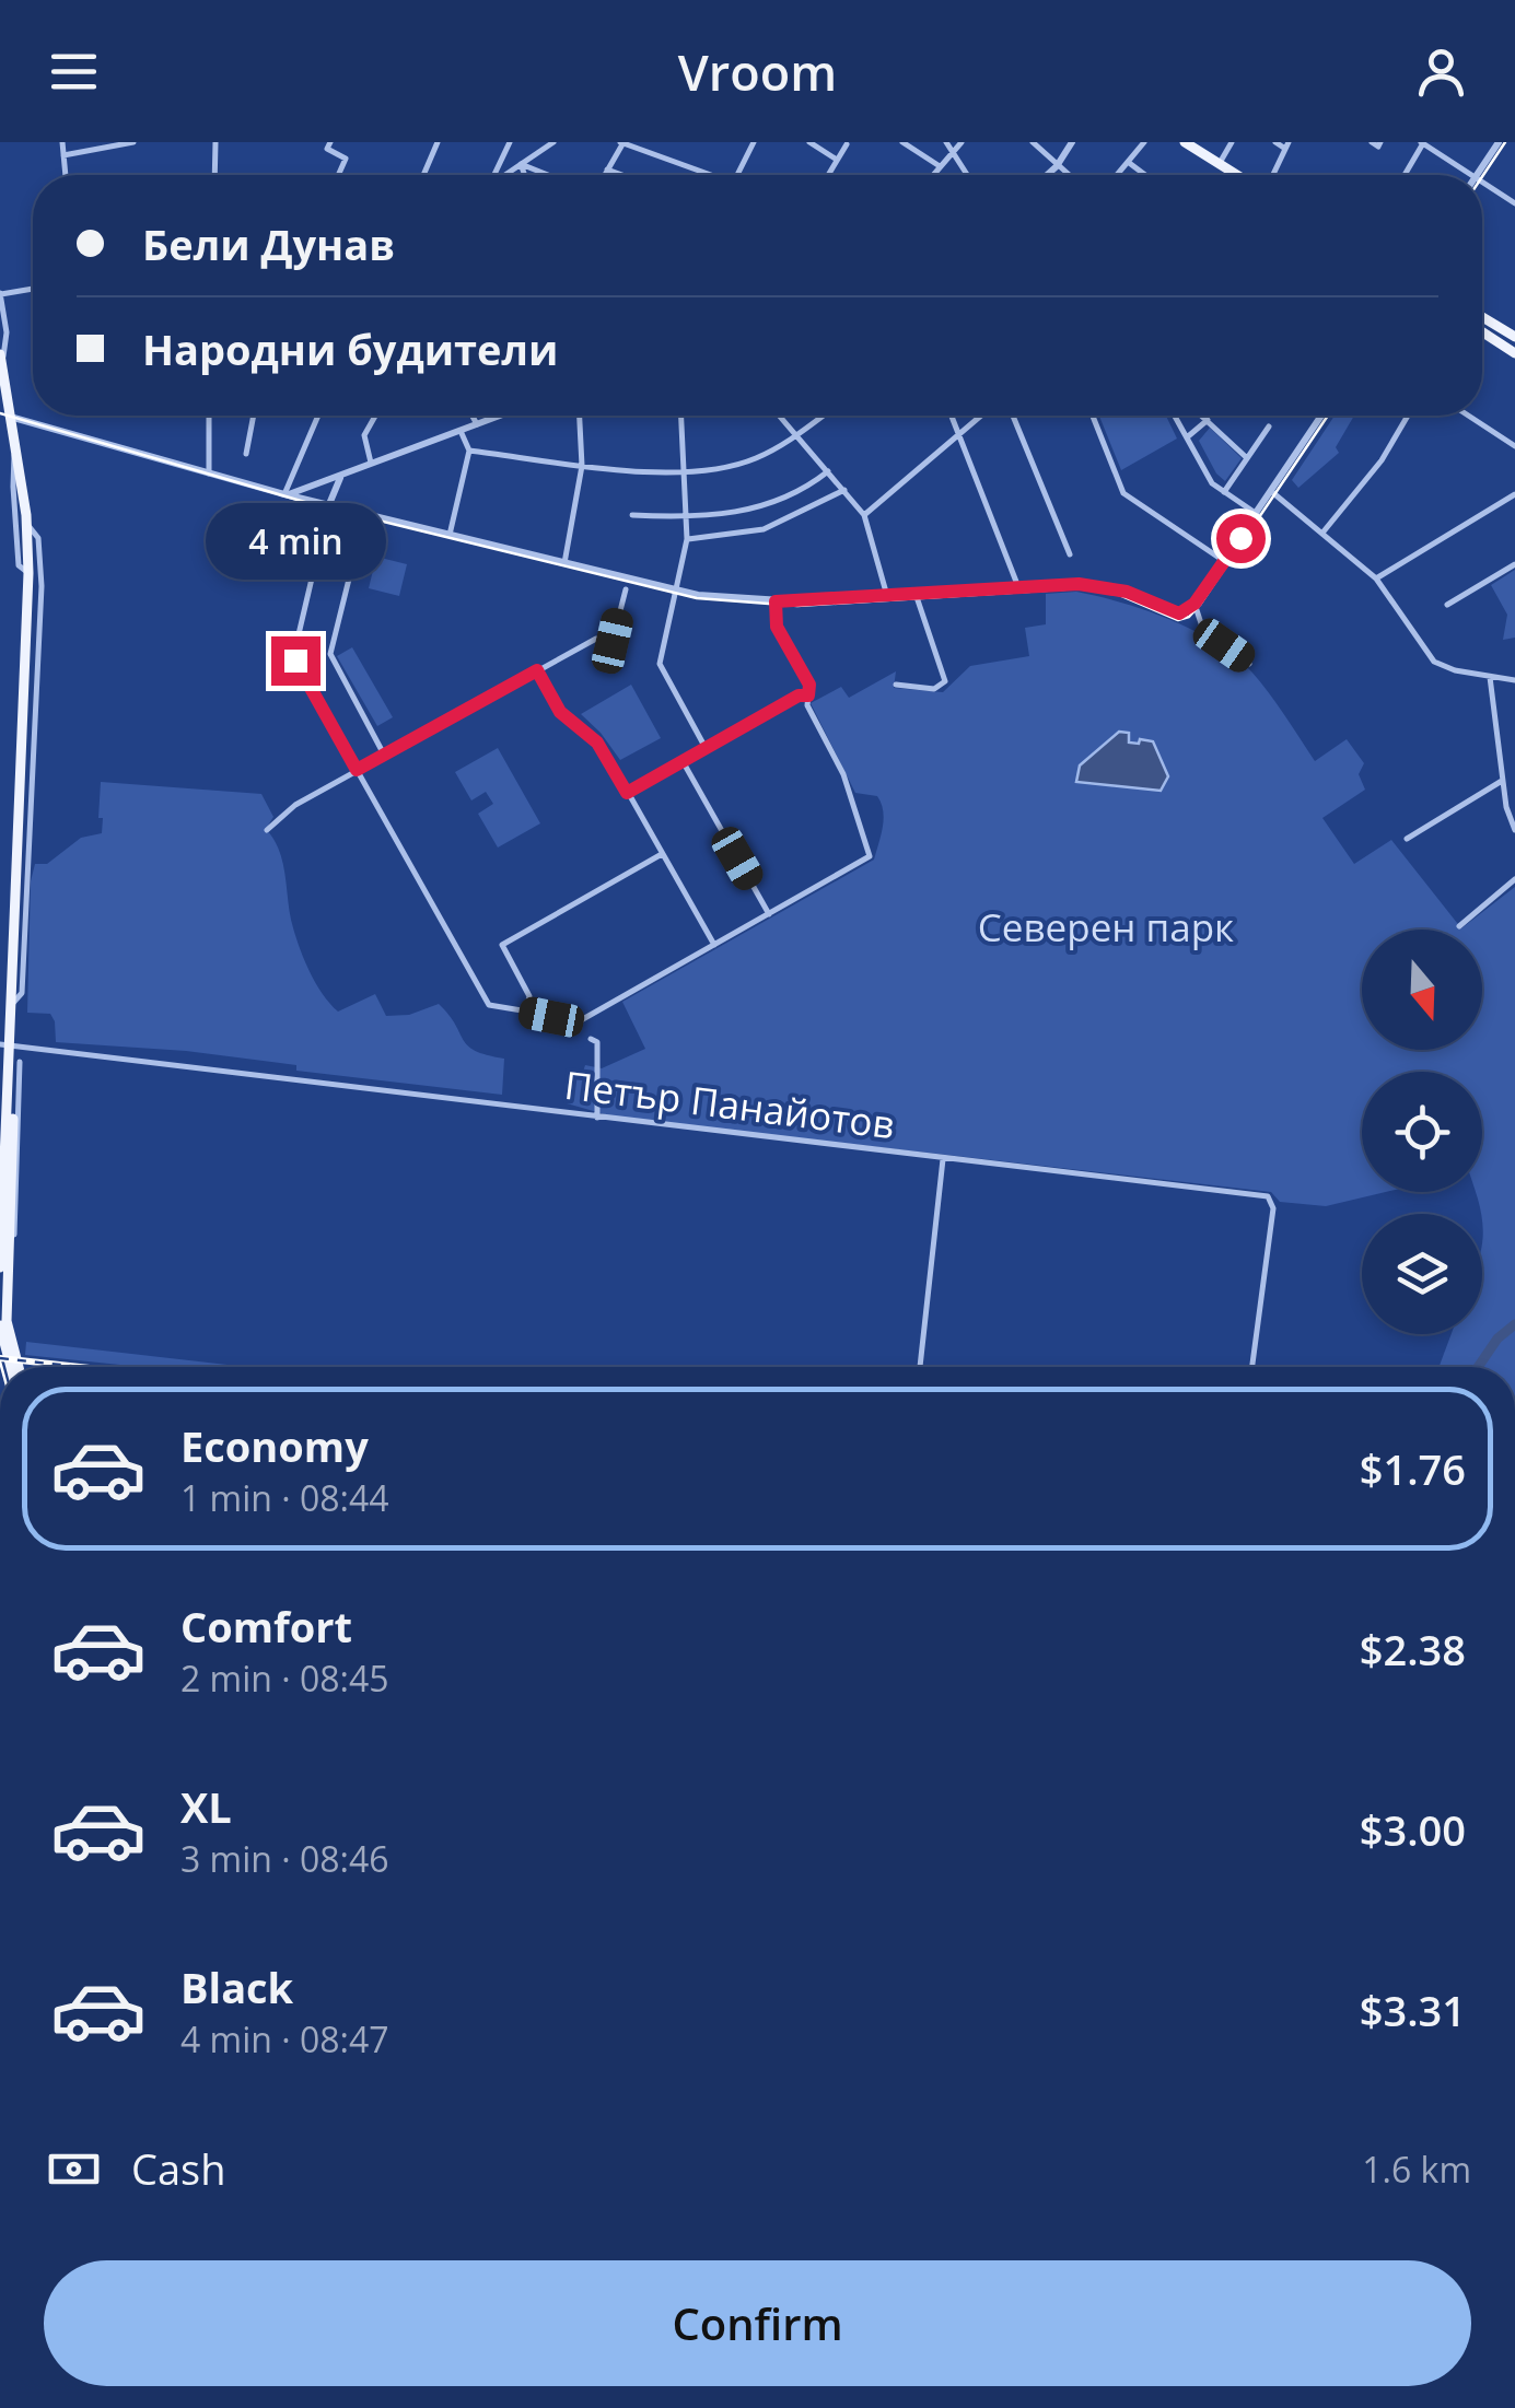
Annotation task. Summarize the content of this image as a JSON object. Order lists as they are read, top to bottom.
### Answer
{
  "streets": {
    "street": ["Петър Панайотов"]
  },
  "parks": ["Северен парк"],
  "north": "bottom",
  "page": {
    "header": "Vroom",
    "banner": ["Бели Дунав", "Народни будители"],
    "bubble": "4 min",
    "list": [
      {
        "name": "Economy",
        "note": "1 min · 08:44",
        "value": "$1.76"
      },
      {
        "name": "Comfort",
        "note": "2 min · 08:45",
        "value": "$2.38"
      },
      {
        "name": "XL",
        "note": "3 min · 08:46",
        "value": "$3.00"
      },
      {
        "name": "Black",
        "note": "4 min · 08:47",
        "value": "$3.31"
      }
    ],
    "pay": ["Cash", "1.6 km"],
    "buttons": "Confirm"
  }
}
